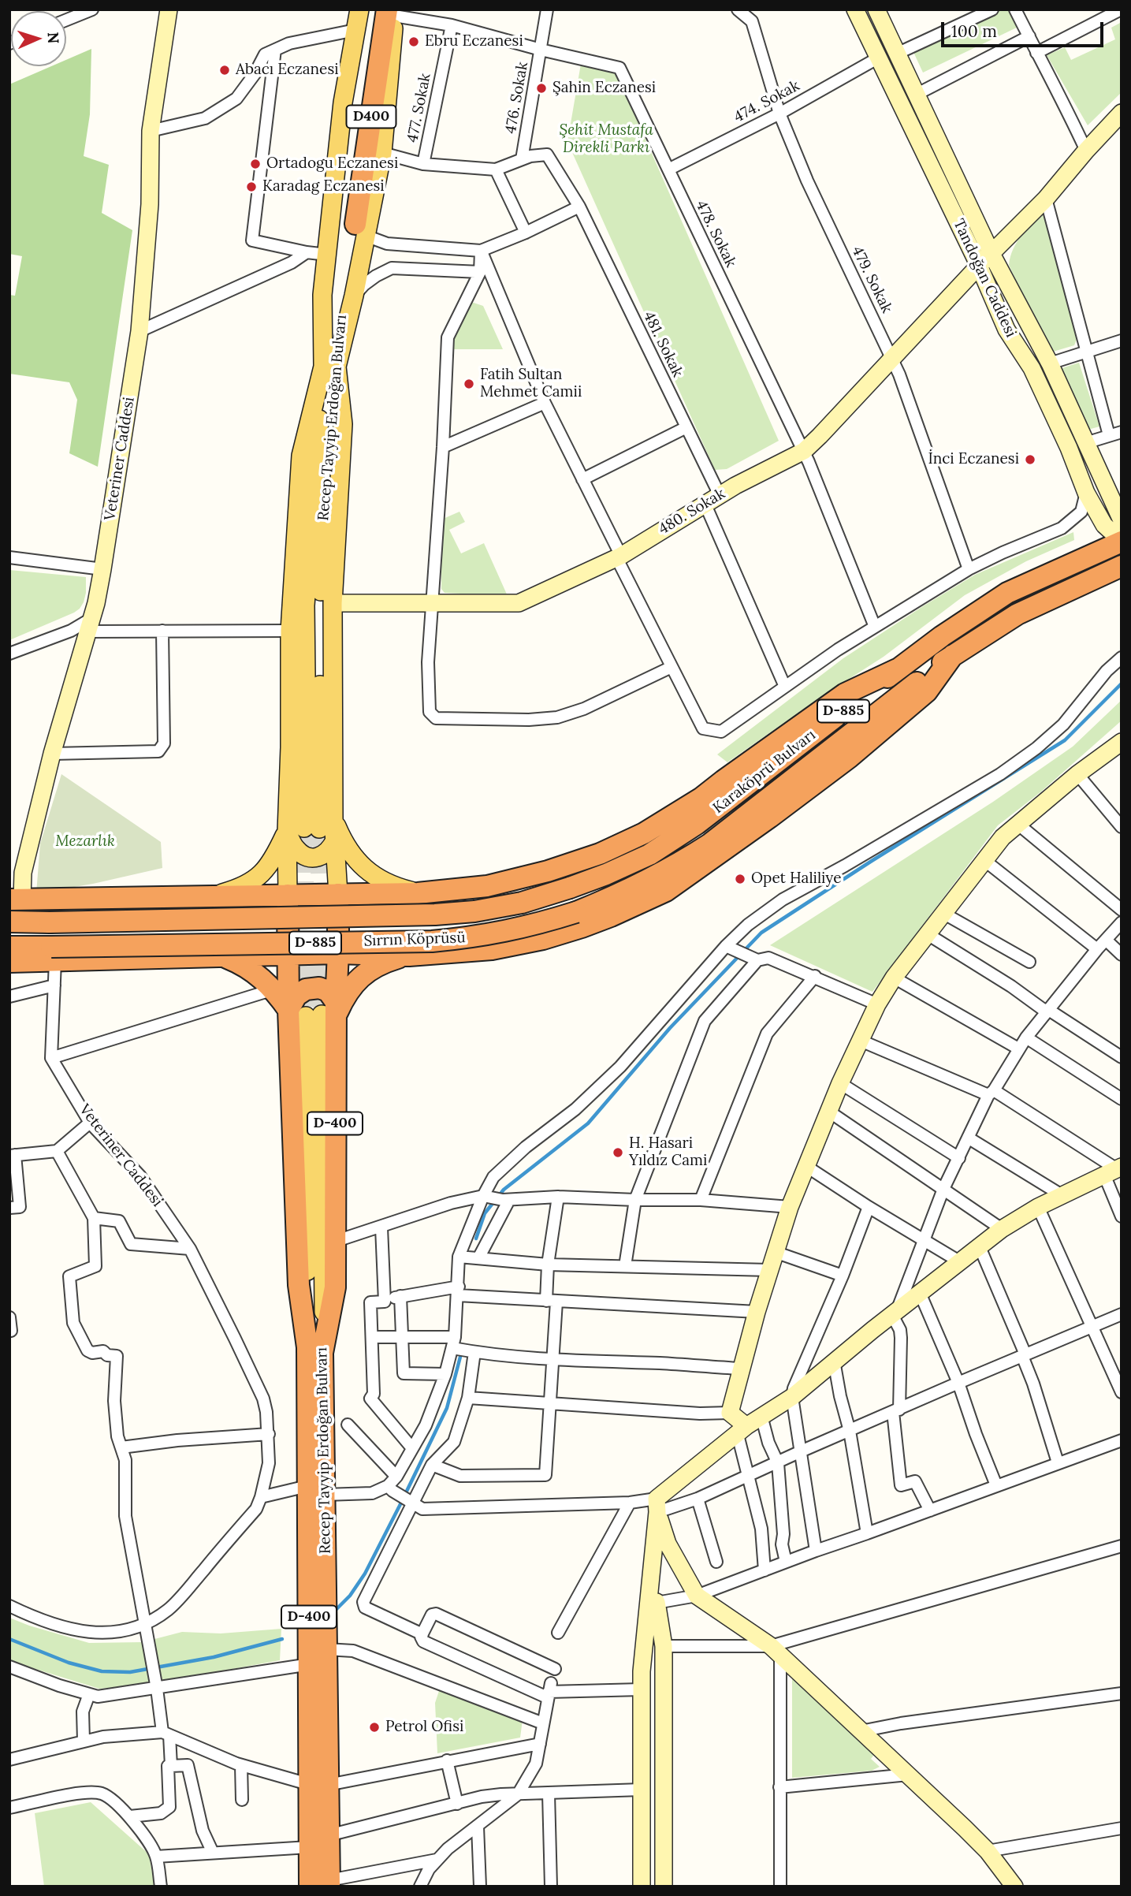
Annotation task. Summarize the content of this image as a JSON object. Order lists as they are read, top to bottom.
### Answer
{
  "streets": {
    "highway": [
      "D400",
      "Recep Tayyip Erdoğan Bulvarı",
      "D-885",
      "Karaköprü Bulvarı",
      "Sırrın Köprüsü",
      "D-400"
    ],
    "street": [
      "476. Sokak",
      "474. Sokak",
      "477. Sokak",
      "478. Sokak",
      "Tandoğan Caddesi",
      "479. Sokak",
      "481. Sokak",
      "Veteriner Caddesi",
      "480. Sokak"
    ]
  },
  "crossings": [
    ["476. Sokak", "478. Sokak"],
    ["476. Sokak", "481. Sokak"],
    ["474. Sokak", "478. Sokak"],
    ["474. Sokak", "Tandoğan Caddesi"],
    ["474. Sokak", "479. Sokak"],
    ["477. Sokak", "478. Sokak"],
    ["478. Sokak", "Recep Tayyip Erdoğan Bulvarı"],
    ["478. Sokak", "480. Sokak"],
    ["Tandoğan Caddesi", "480. Sokak"],
    ["Tandoğan Caddesi", "Karaköprü Bulvarı"],
    ["479. Sokak", "480. Sokak"],
    ["481. Sokak", "480. Sokak"],
    ["Recep Tayyip Erdoğan Bulvarı", "D-400"],
    ["D-885", "Sırrın Köprüsü"],
    ["Karaköprü Bulvarı", "Sırrın Köprüsü"]
  ],
  "parks": ["Şehit Mustafa Direkli Parkı", "Mezarlık"],
  "places": [
    "Ebru Eczanesi",
    "Abacı Eczanesi",
    "Şahin Eczanesi",
    "Ortadogu Eczanesi",
    "Karadag Eczanesi",
    "Fatih Sultan Mehmet Camii",
    "İnci Eczanesi",
    "Opet Haliliye",
    "H. Hasari Yıldız Cami",
    "Petrol Ofisi"
  ],
  "scale_bar": "100 m",
  "north": "right"
}
